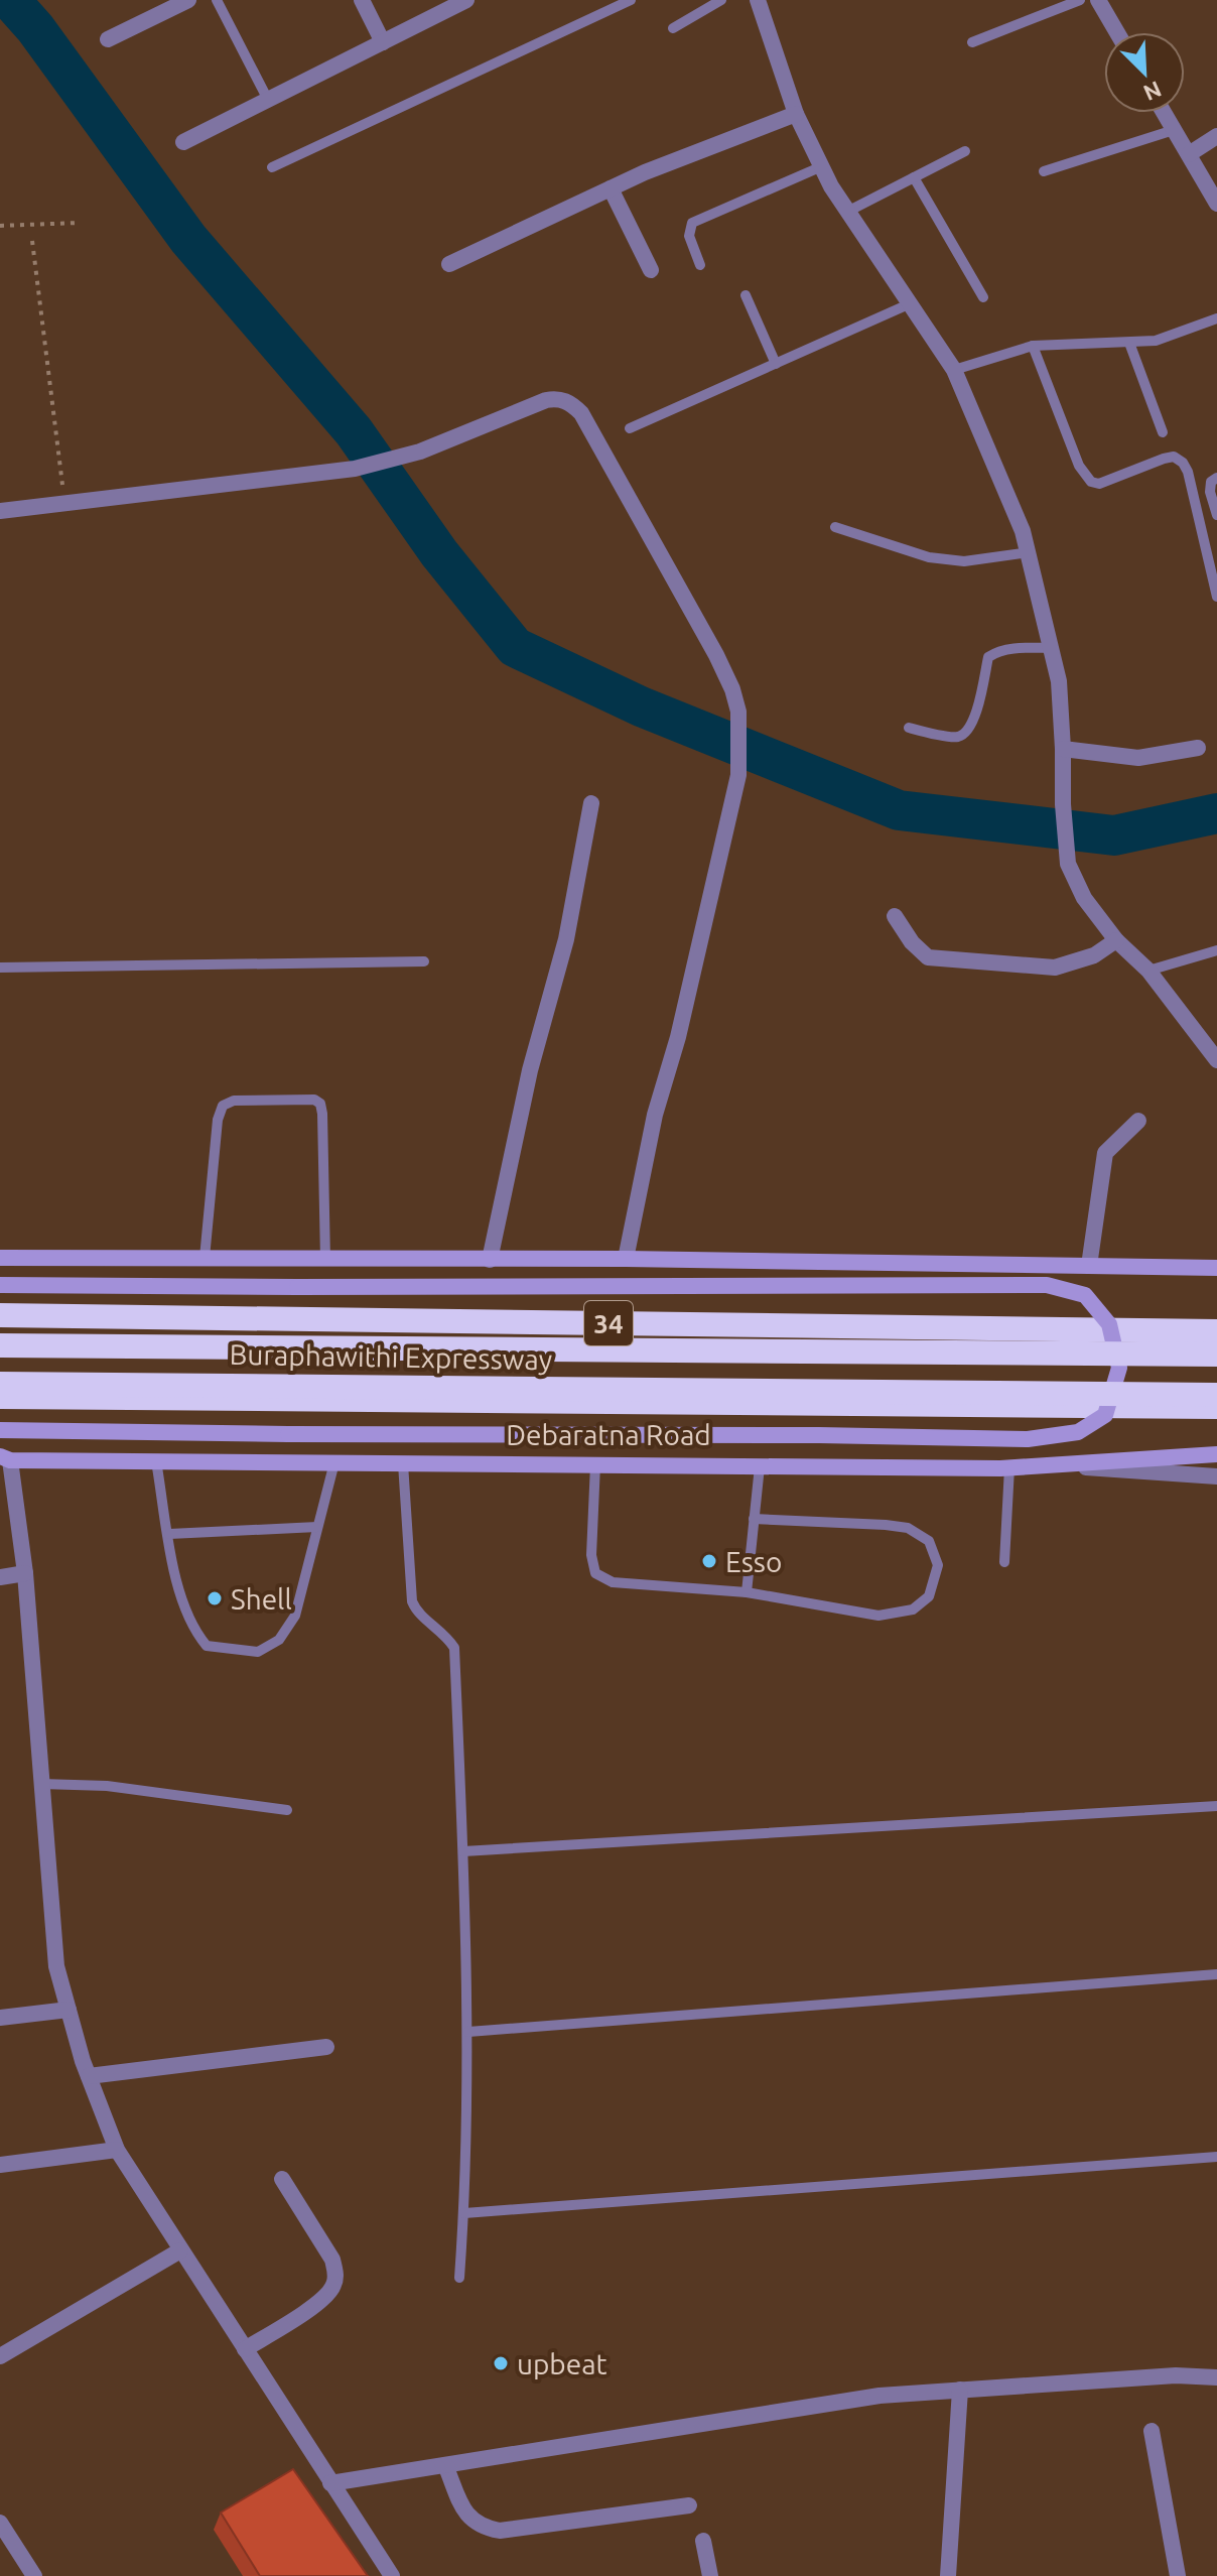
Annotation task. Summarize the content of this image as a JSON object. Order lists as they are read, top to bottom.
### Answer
{
  "streets": {
    "highway": ["34", "Buraphawithi Expressway", "Debaratna Road"]
  },
  "places": ["Esso", "Shell", "upbeat"],
  "north": "bottom right"
}
